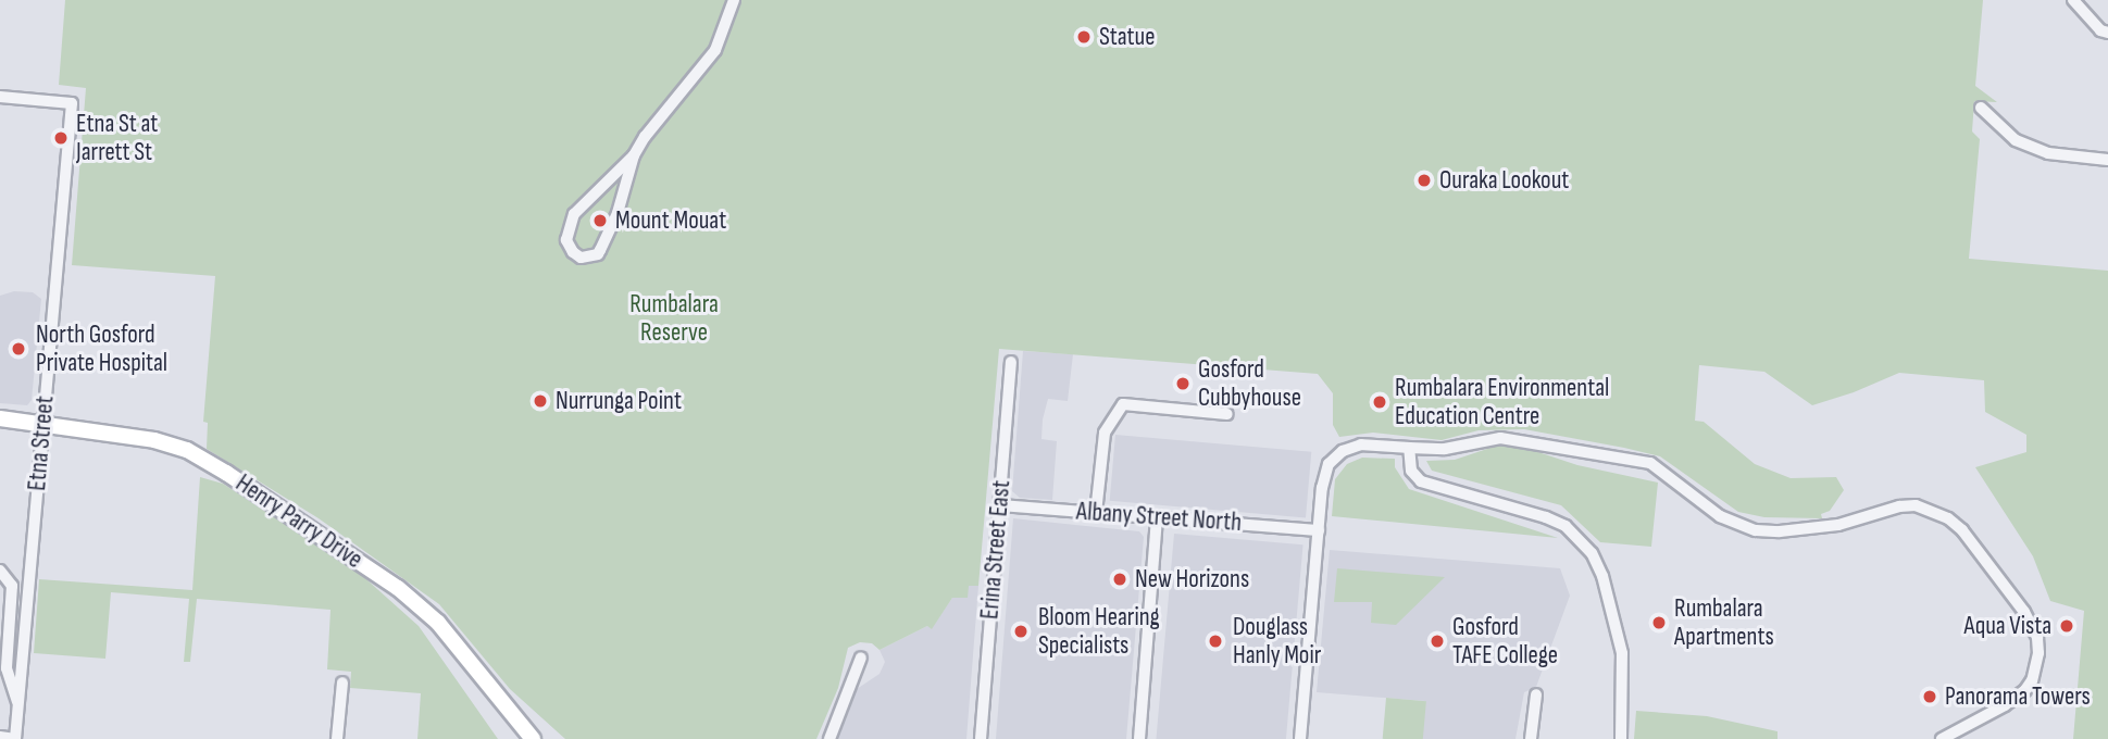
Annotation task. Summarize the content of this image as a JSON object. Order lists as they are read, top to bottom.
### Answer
{
  "streets": {
    "main road": ["Henry Parry Drive"],
    "street": ["Etna Street", "Albany Street North", "Erina Street East"]
  },
  "crossings": [
    ["Etna Street", "Henry Parry Drive"],
    ["Albany Street North", "Erina Street East"]
  ],
  "parks": ["Rumbalara Reserve"],
  "places": [
    "Statue",
    "Etna St at Jarrett St",
    "Ouraka Lookout",
    "Mount Mouat",
    "North Gosford Private Hospital",
    "Gosford Cubbyhouse",
    "Nurrunga Point",
    "Rumbalara Environmental Education Centre",
    "New Horizons",
    "Rumbalara Apartments",
    "Aqua Vista",
    "Bloom Hearing Specialists",
    "Douglass Hanly Moir",
    "Gosford TAFE College",
    "Panorama Towers"
  ]
}
